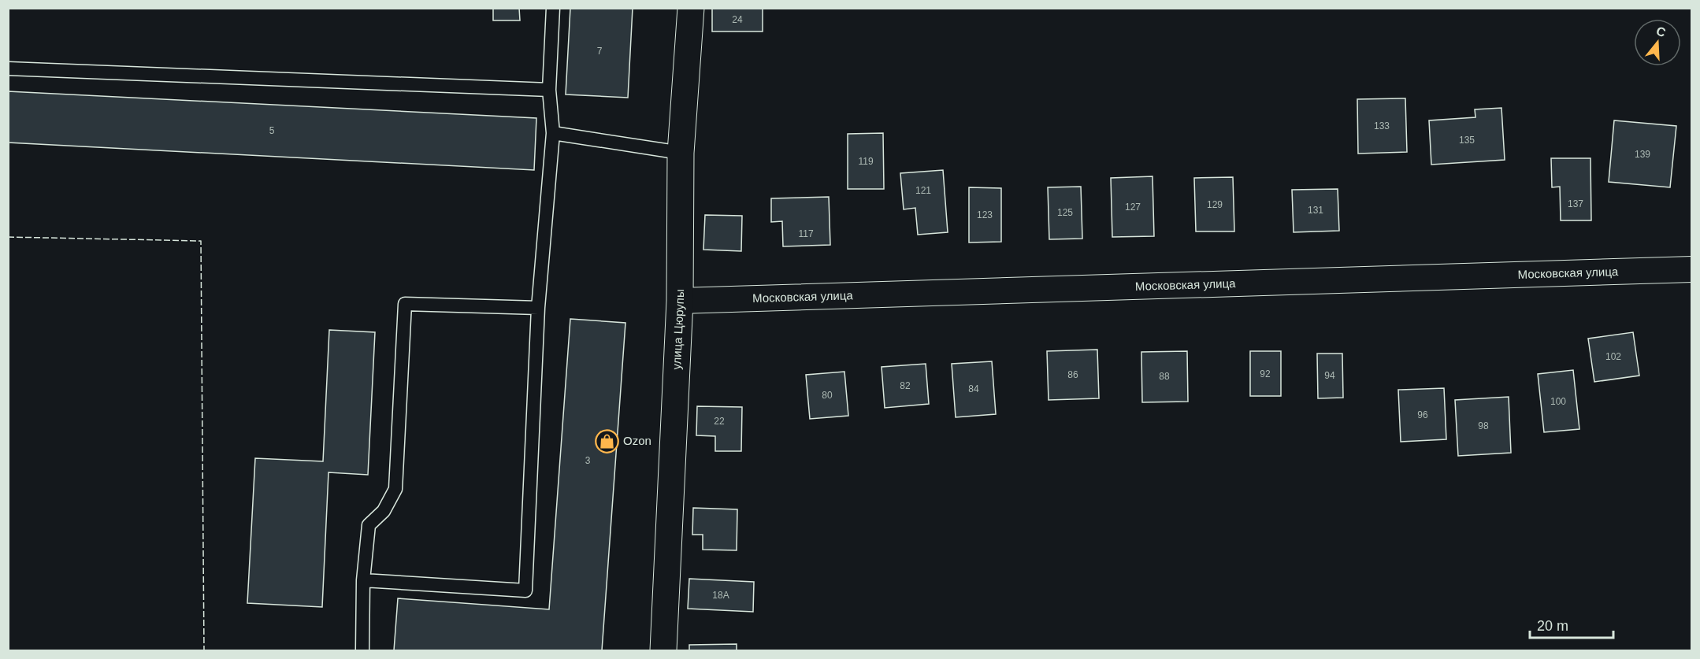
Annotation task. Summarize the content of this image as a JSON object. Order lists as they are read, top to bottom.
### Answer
{
  "streets": {
    "street": ["Московская улица", "улица Цюрупы"]
  },
  "crossings": [
    ["Московская улица", "улица Цюрупы"]
  ],
  "places": {
    "shop": ["Ozon"]
  },
  "house_numbers": [
    "24",
    "7",
    "133",
    "5",
    "135",
    "139",
    "119",
    "121",
    "137",
    "129",
    "127",
    "131",
    "125",
    "123",
    "117",
    "102",
    "92",
    "86",
    "94",
    "88",
    "82",
    "84",
    "80",
    "100",
    "96",
    "22",
    "98",
    "3",
    "18А"
  ],
  "scale_bar": "20 m",
  "north": "top"
}
